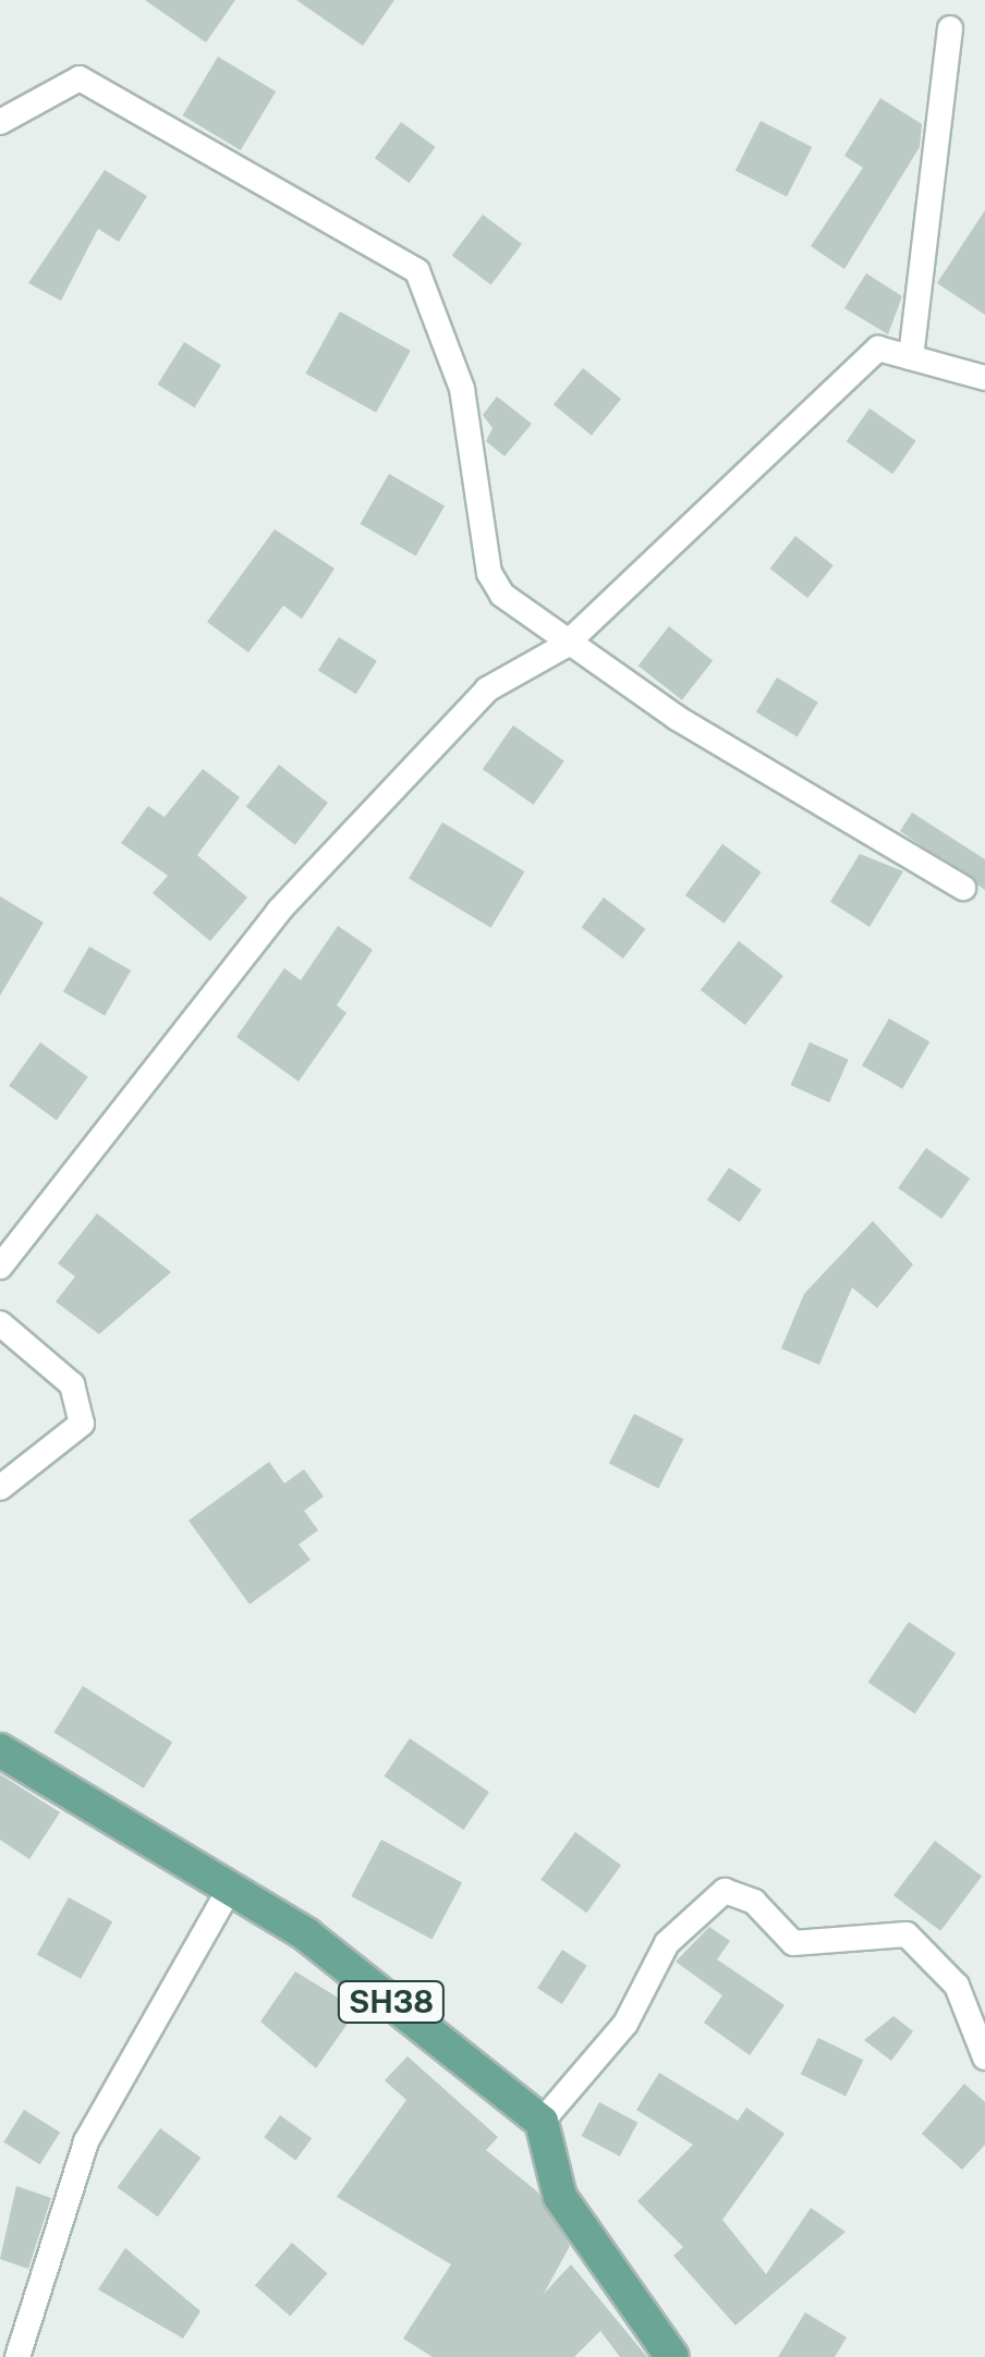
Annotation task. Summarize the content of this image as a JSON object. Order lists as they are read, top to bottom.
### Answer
{
  "streets": {
    "main road": ["SH38"]
  }
}
